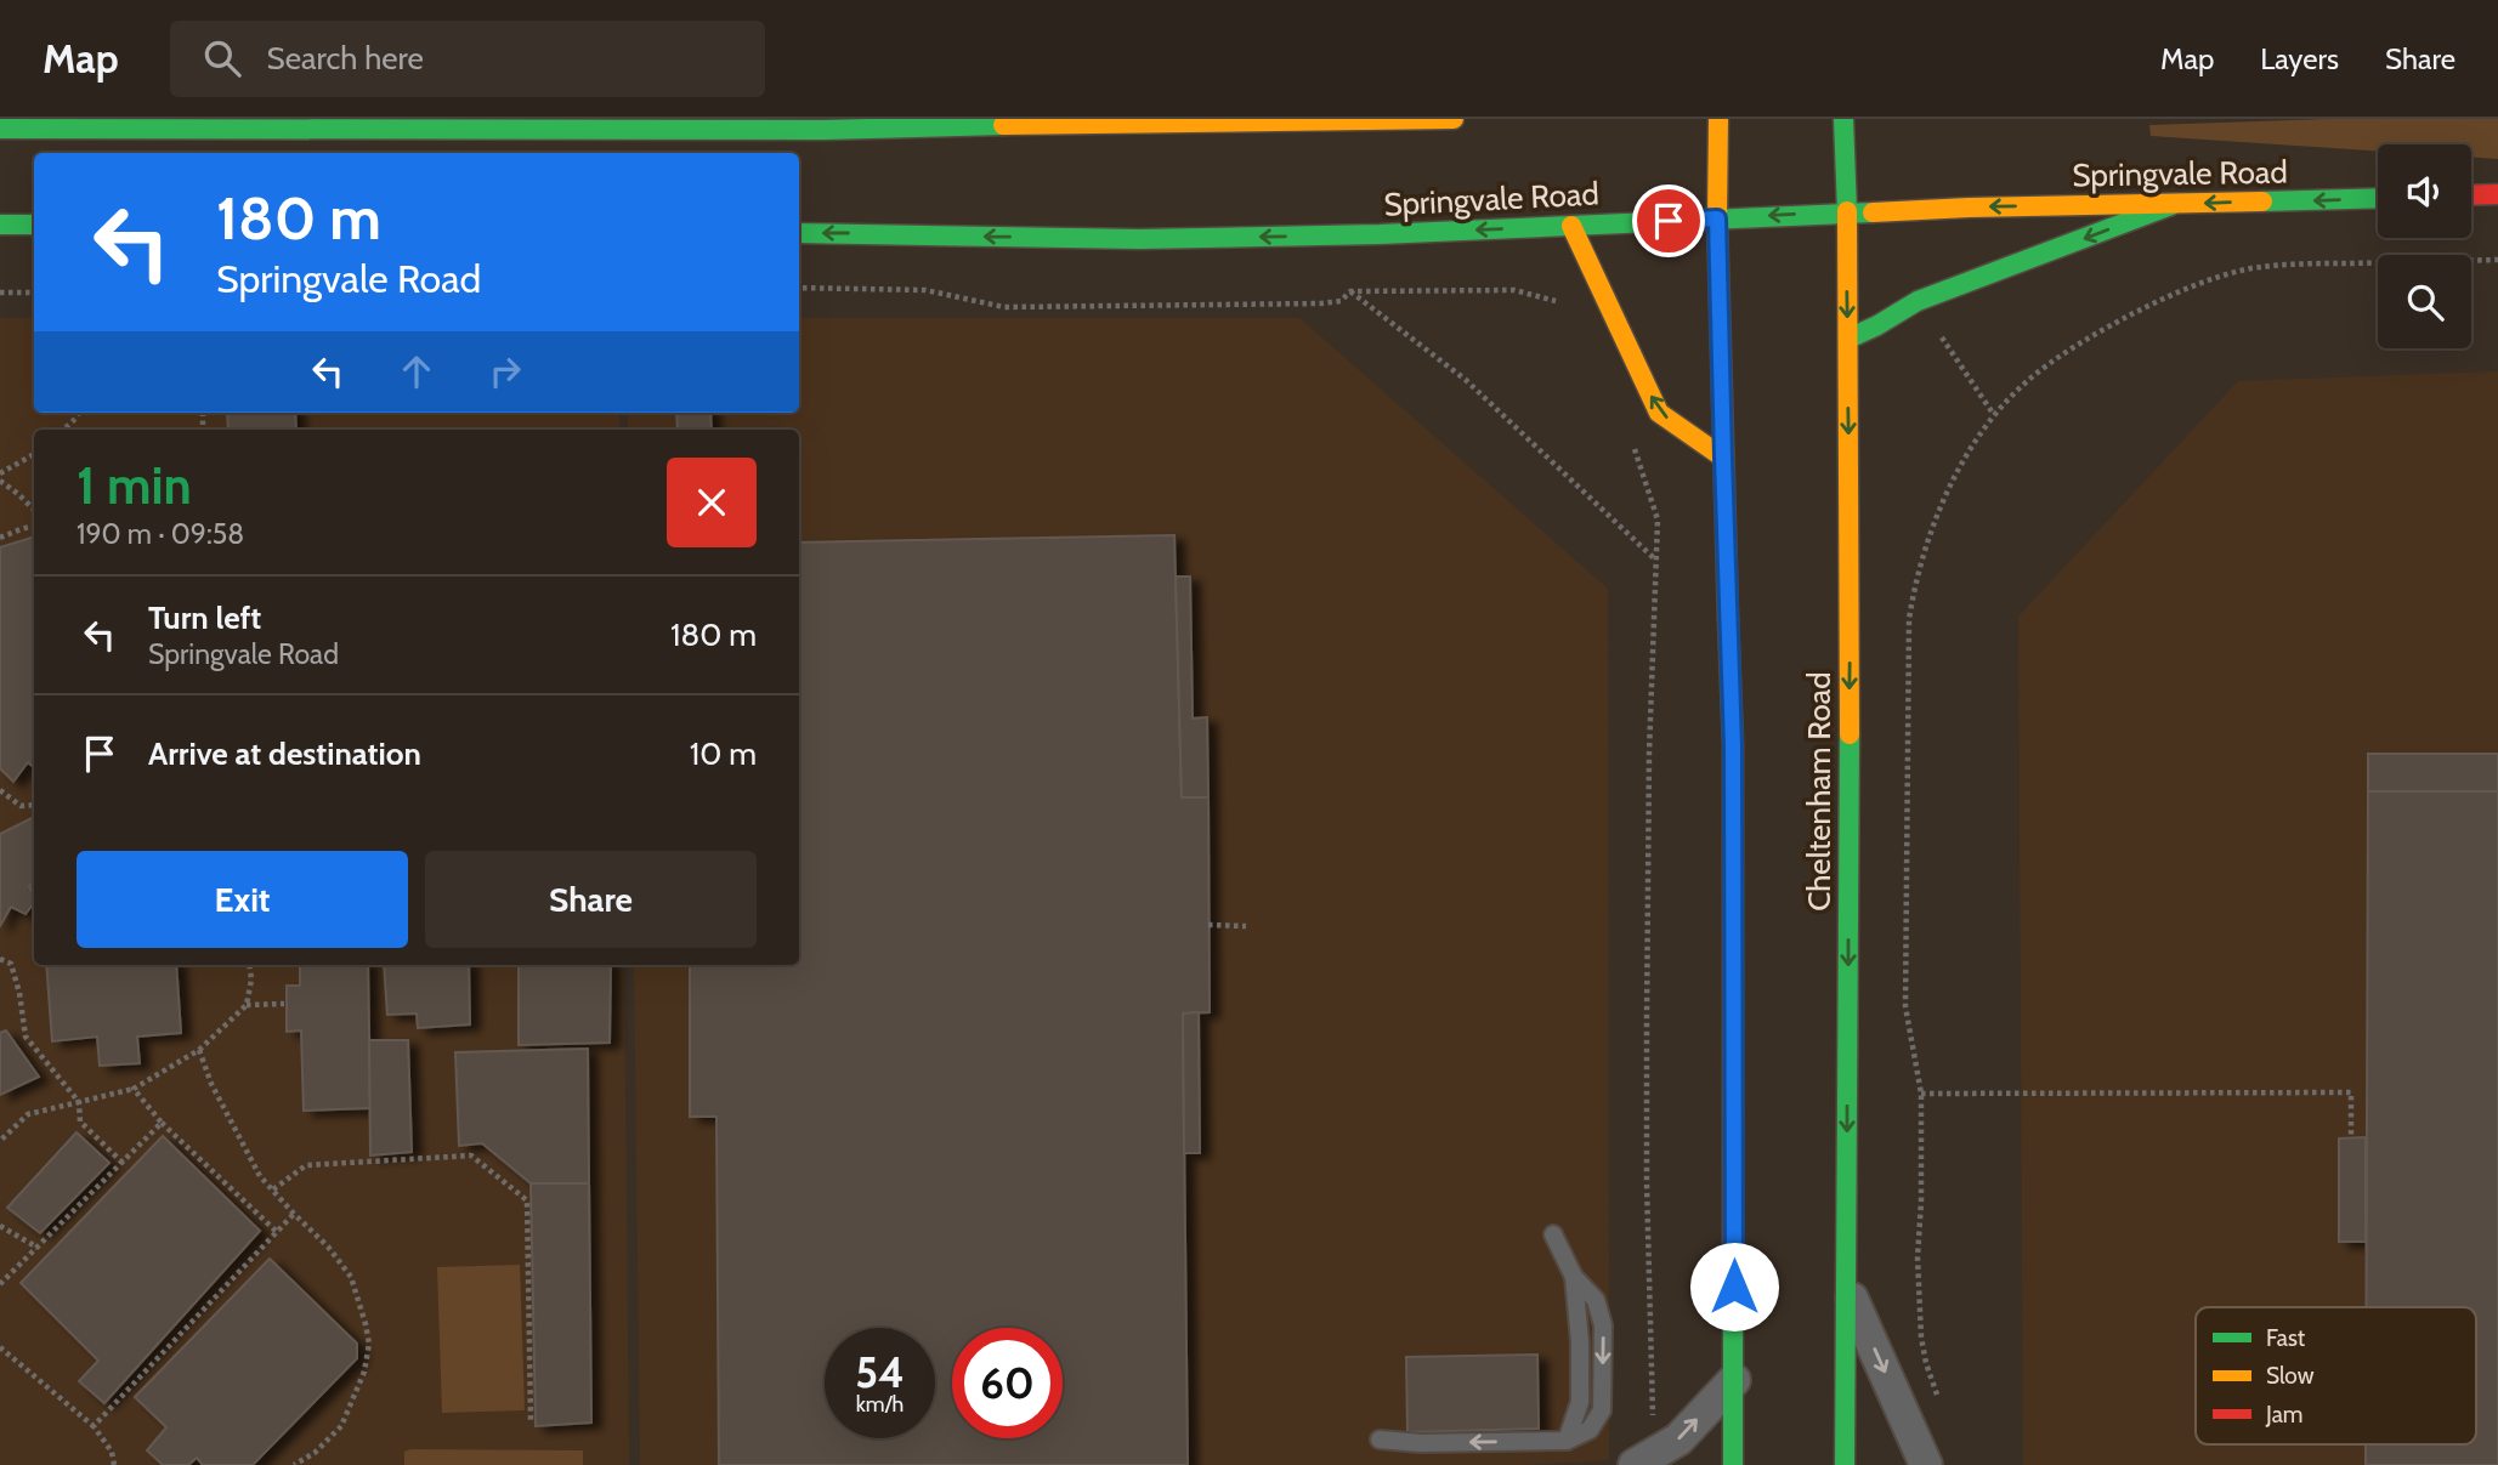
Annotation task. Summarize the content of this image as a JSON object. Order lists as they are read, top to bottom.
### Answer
{
  "streets": {
    "main road": ["Springvale Road", "Cheltenham Road"]
  },
  "crossings": [
    ["Springvale Road", "Cheltenham Road"]
  ],
  "legend": ["Fast", "Slow", "Jam"],
  "page": {
    "header": "Map",
    "search": "Search here",
    "nav": ["Map", "Layers", "Share"],
    "turn": ["180 m", "Springvale Road"],
    "heading": ["1 min", "190 m · 09:58"],
    "list": [
      {
        "name": "Turn left",
        "note": "Springvale Road",
        "value": "180 m"
      },
      {
        "name": "Arrive at destination",
        "value": "10 m"
      }
    ],
    "buttons": ["Exit", "Share"],
    "speed": "54 km/h",
    "limit": "60"
  }
}
